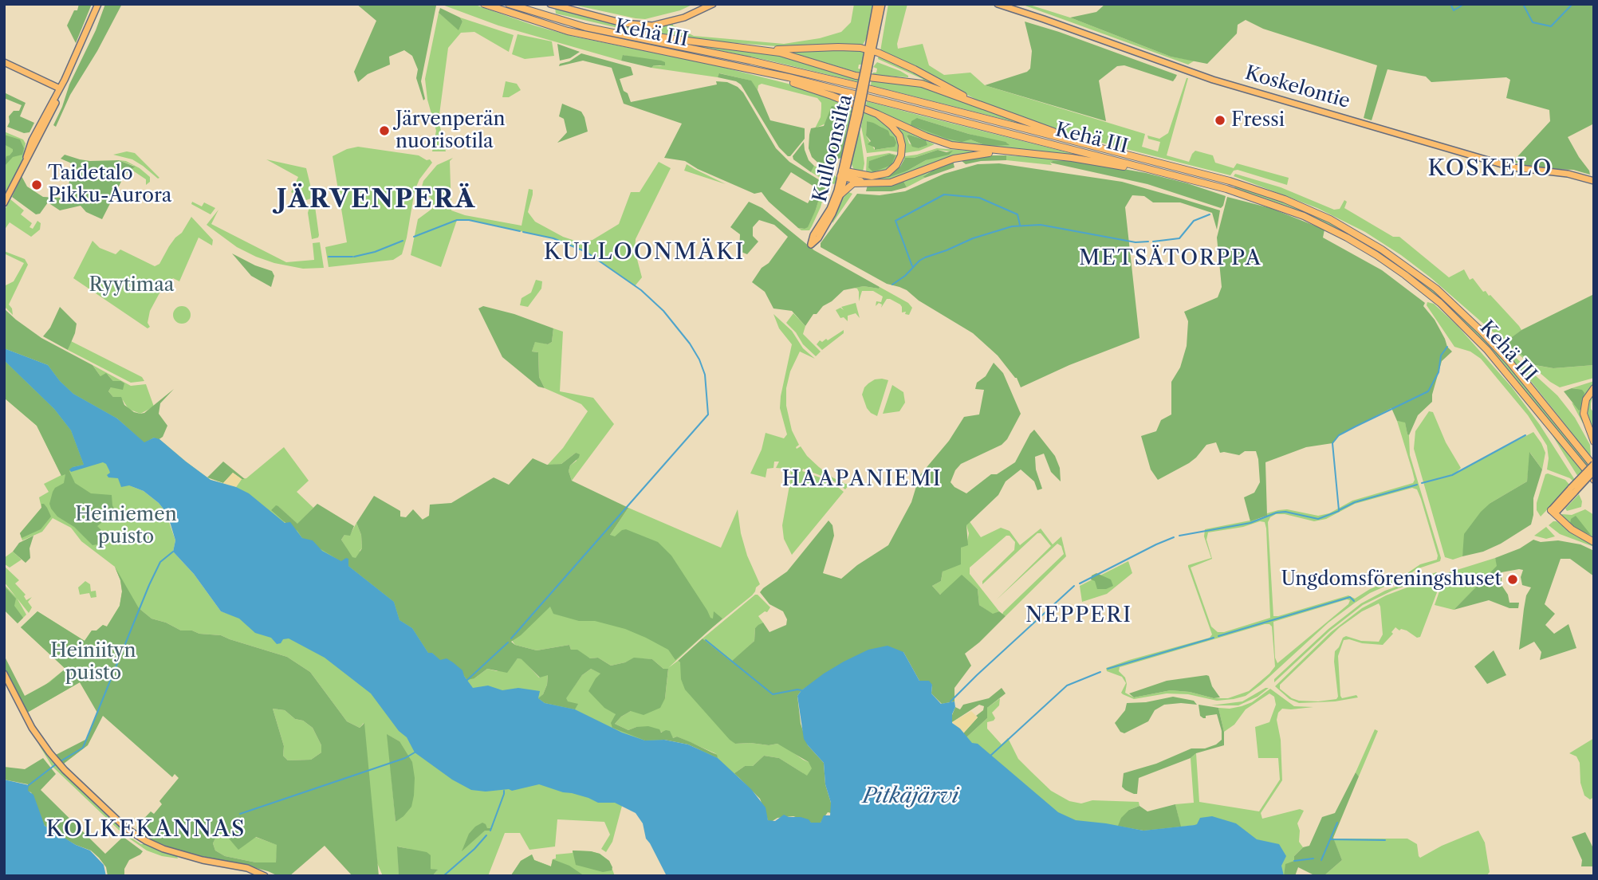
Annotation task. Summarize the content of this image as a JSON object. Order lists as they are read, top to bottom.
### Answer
{
  "streets": {
    "highway": ["Kehä III"],
    "main road": ["Koskelontie", "Kulloonsilta"]
  },
  "districts": [
    "KOSKELO",
    "JÄRVENPERÄ",
    "KULLOONMÄKI",
    "METSÄTORPPA",
    "HAAPANIEMI",
    "NEPPERI",
    "KOLKEKANNAS"
  ],
  "water": ["Pitkäjärvi"],
  "parks": ["Ryytimaa", "Heiniemen puisto", "Heiniityn puisto"],
  "places": [
    "Fressi",
    "Järvenperän nuorisotila",
    "Taidetalo Pikku-Aurora",
    "Ungdomsföreningshuset"
  ]
}
